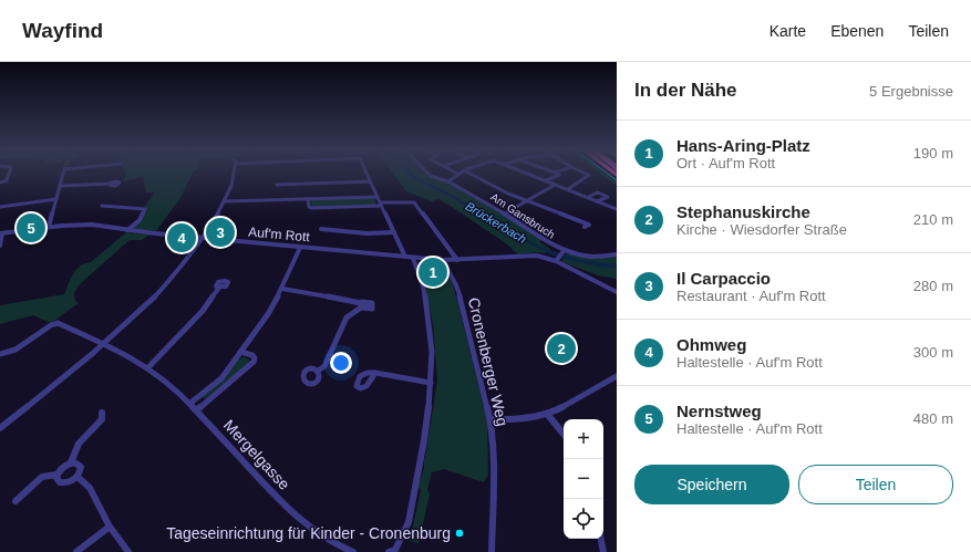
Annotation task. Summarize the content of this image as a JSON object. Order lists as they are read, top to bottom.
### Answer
{
  "streets": {
    "street": [
      "Am Gansbruch",
      "Auf'm Rott",
      "Cronenberger Weg",
      "Mergelgasse"
    ]
  },
  "crossings": [
    ["Am Gansbruch", "Auf'm Rott"],
    ["Auf'm Rott", "Cronenberger Weg"]
  ],
  "water": ["Brückerbach"],
  "places": ["Tageseinrichtung für Kinder - Cronenburg"],
  "page": {
    "header": "Wayfind",
    "nav": ["Karte", "Ebenen", "Teilen"],
    "heading": ["In der Nähe", "5 Ergebnisse"],
    "list": [
      {
        "mark": "1",
        "name": "Hans-Aring-Platz",
        "note": "Ort · Auf'm Rott",
        "value": "190 m"
      },
      {
        "mark": "2",
        "name": "Stephanuskirche",
        "note": "Kirche · Wiesdorfer Straße",
        "value": "210 m"
      },
      {
        "mark": "3",
        "name": "Il Carpaccio",
        "note": "Restaurant · Auf'm Rott",
        "value": "280 m"
      },
      {
        "mark": "4",
        "name": "Ohmweg",
        "note": "Haltestelle · Auf'm Rott",
        "value": "300 m"
      },
      {
        "mark": "5",
        "name": "Nernstweg",
        "note": "Haltestelle · Auf'm Rott",
        "value": "480 m"
      }
    ],
    "pins": [
      "5",
      "3",
      "4",
      "1",
      "2"
    ],
    "map_buttons": ["+", "−"],
    "buttons": ["Speichern", "Teilen"]
  }
}
